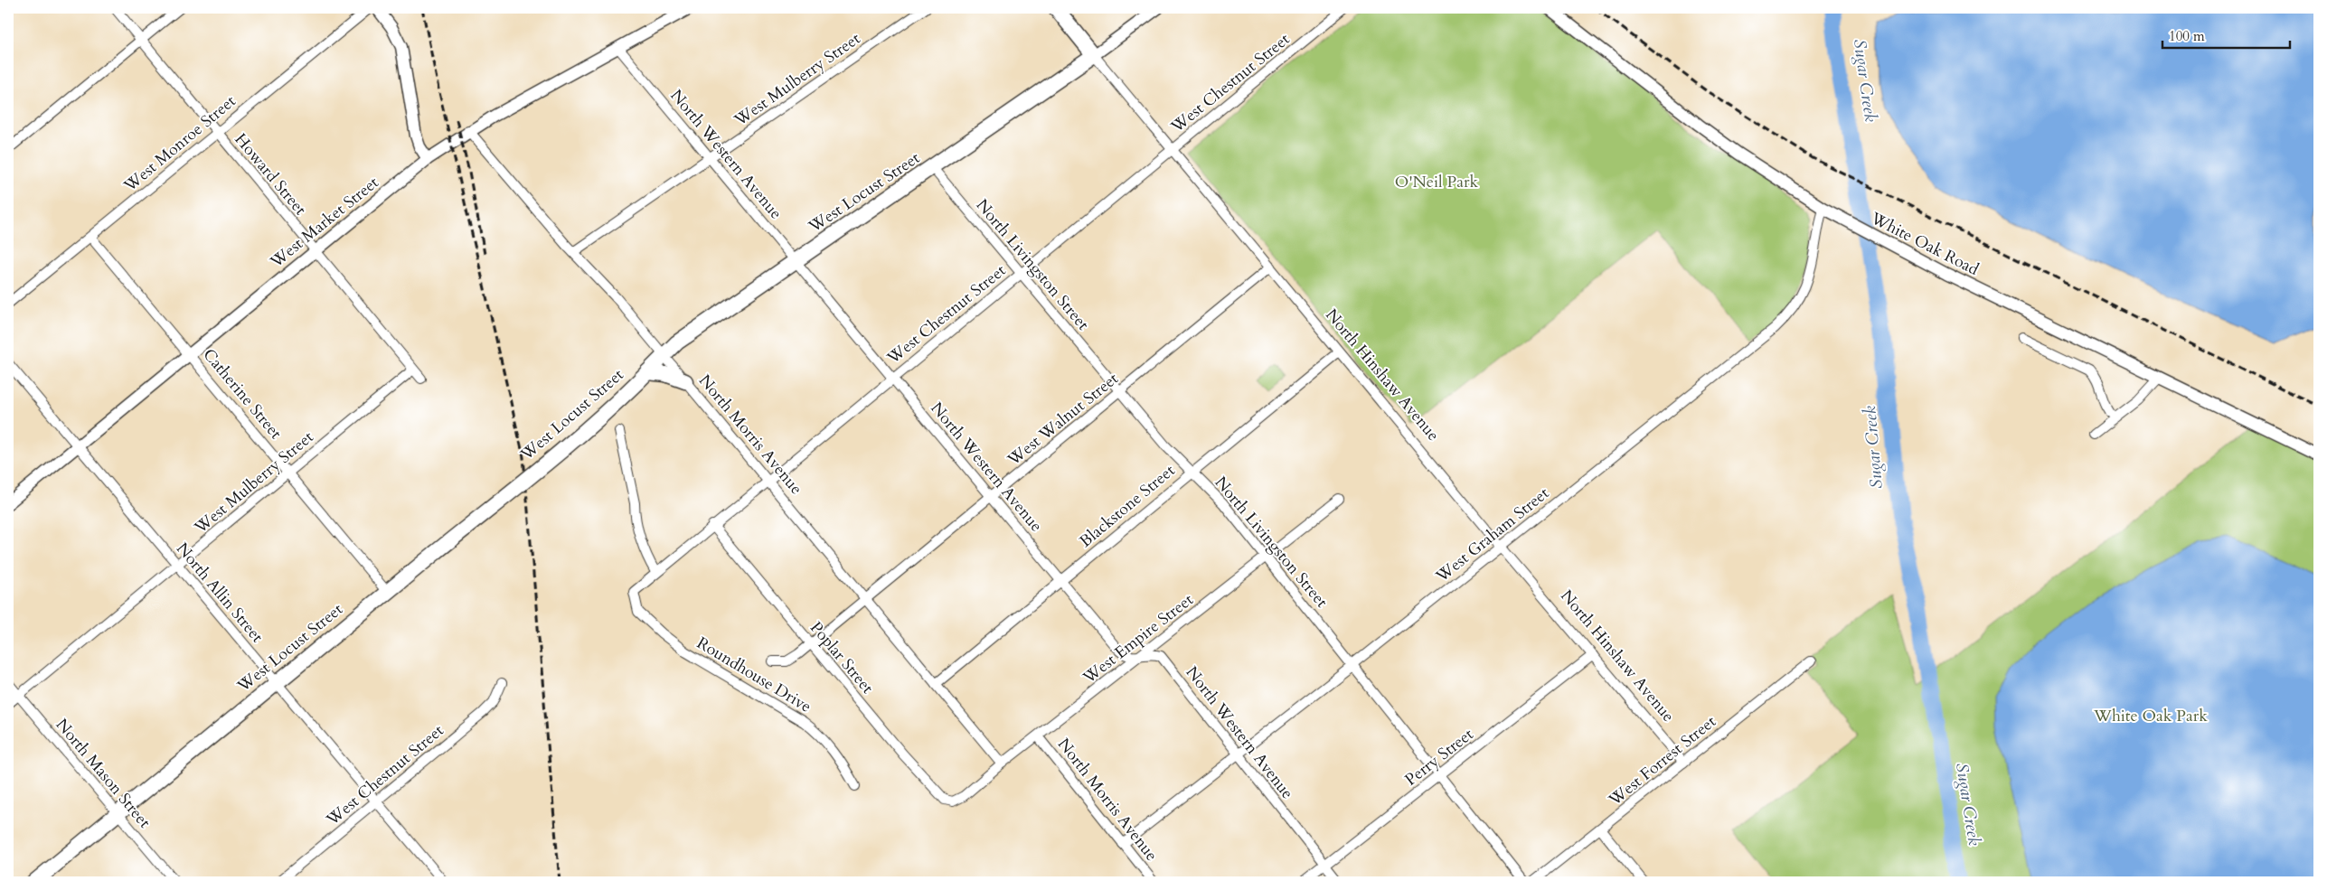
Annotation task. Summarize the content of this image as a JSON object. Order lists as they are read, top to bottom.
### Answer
{
  "streets": {
    "main road": ["West Locust Street", "North Hinshaw Avenue"],
    "street": [
      "West Mulberry Street",
      "West Chestnut Street",
      "West Monroe Street",
      "North Western Avenue",
      "Howard Street",
      "West Market Street",
      "White Oak Road",
      "North Livingston Street",
      "Catherine Street",
      "West Walnut Street",
      "North Morris Avenue",
      "Blackstone Street",
      "West Graham Street",
      "North Allin Street",
      "West Empire Street",
      "Poplar Street",
      "Roundhouse Drive",
      "Perry Street",
      "West Forrest Street",
      "North Mason Street"
    ]
  },
  "crossings": [
    ["West Mulberry Street", "North Western Avenue"],
    ["West Mulberry Street", "Howard Street"],
    ["West Mulberry Street", "Catherine Street"],
    ["West Mulberry Street", "North Morris Avenue"],
    ["West Mulberry Street", "North Allin Street"],
    ["West Mulberry Street", "North Mason Street"],
    ["West Chestnut Street", "North Western Avenue"],
    ["West Chestnut Street", "North Livingston Street"],
    ["West Chestnut Street", "North Hinshaw Avenue"],
    ["West Chestnut Street", "North Morris Avenue"],
    ["West Chestnut Street", "North Allin Street"],
    ["West Chestnut Street", "Poplar Street"],
    ["West Chestnut Street", "Roundhouse Drive"],
    ["West Monroe Street", "Howard Street"],
    ["West Monroe Street", "Catherine Street"],
    ["North Western Avenue", "West Locust Street"],
    ["North Western Avenue", "West Market Street"],
    ["North Western Avenue", "West Walnut Street"],
    ["North Western Avenue", "Blackstone Street"],
    ["North Western Avenue", "West Graham Street"],
    ["North Western Avenue", "West Empire Street"],
    ["North Western Avenue", "Perry Street"],
    ["Howard Street", "West Market Street"],
    ["West Locust Street", "North Livingston Street"],
    ["West Locust Street", "North Hinshaw Avenue"],
    ["West Locust Street", "Catherine Street"],
    ["West Locust Street", "North Morris Avenue"],
    ["West Locust Street", "North Allin Street"],
    ["West Locust Street", "North Mason Street"],
    ["West Market Street", "Catherine Street"],
    ["West Market Street", "North Morris Avenue"],
    ["West Market Street", "North Allin Street"],
    ["White Oak Road", "West Graham Street"],
    ["North Livingston Street", "West Walnut Street"],
    ["North Livingston Street", "Blackstone Street"],
    ["North Livingston Street", "West Graham Street"],
    ["North Livingston Street", "West Empire Street"],
    ["North Livingston Street", "Perry Street"],
    ["North Hinshaw Avenue", "West Walnut Street"],
    ["North Hinshaw Avenue", "Blackstone Street"],
    ["North Hinshaw Avenue", "West Graham Street"],
    ["North Hinshaw Avenue", "Perry Street"],
    ["North Hinshaw Avenue", "West Forrest Street"],
    ["West Walnut Street", "North Morris Avenue"],
    ["West Walnut Street", "Poplar Street"],
    ["North Morris Avenue", "Blackstone Street"],
    ["North Morris Avenue", "West Graham Street"],
    ["North Morris Avenue", "West Empire Street"],
    ["West Empire Street", "Poplar Street"]
  ],
  "water": ["Sugar Creek"],
  "parks": ["O'Neil Park", "White Oak Park"],
  "scale_bar": "100 m"
}
